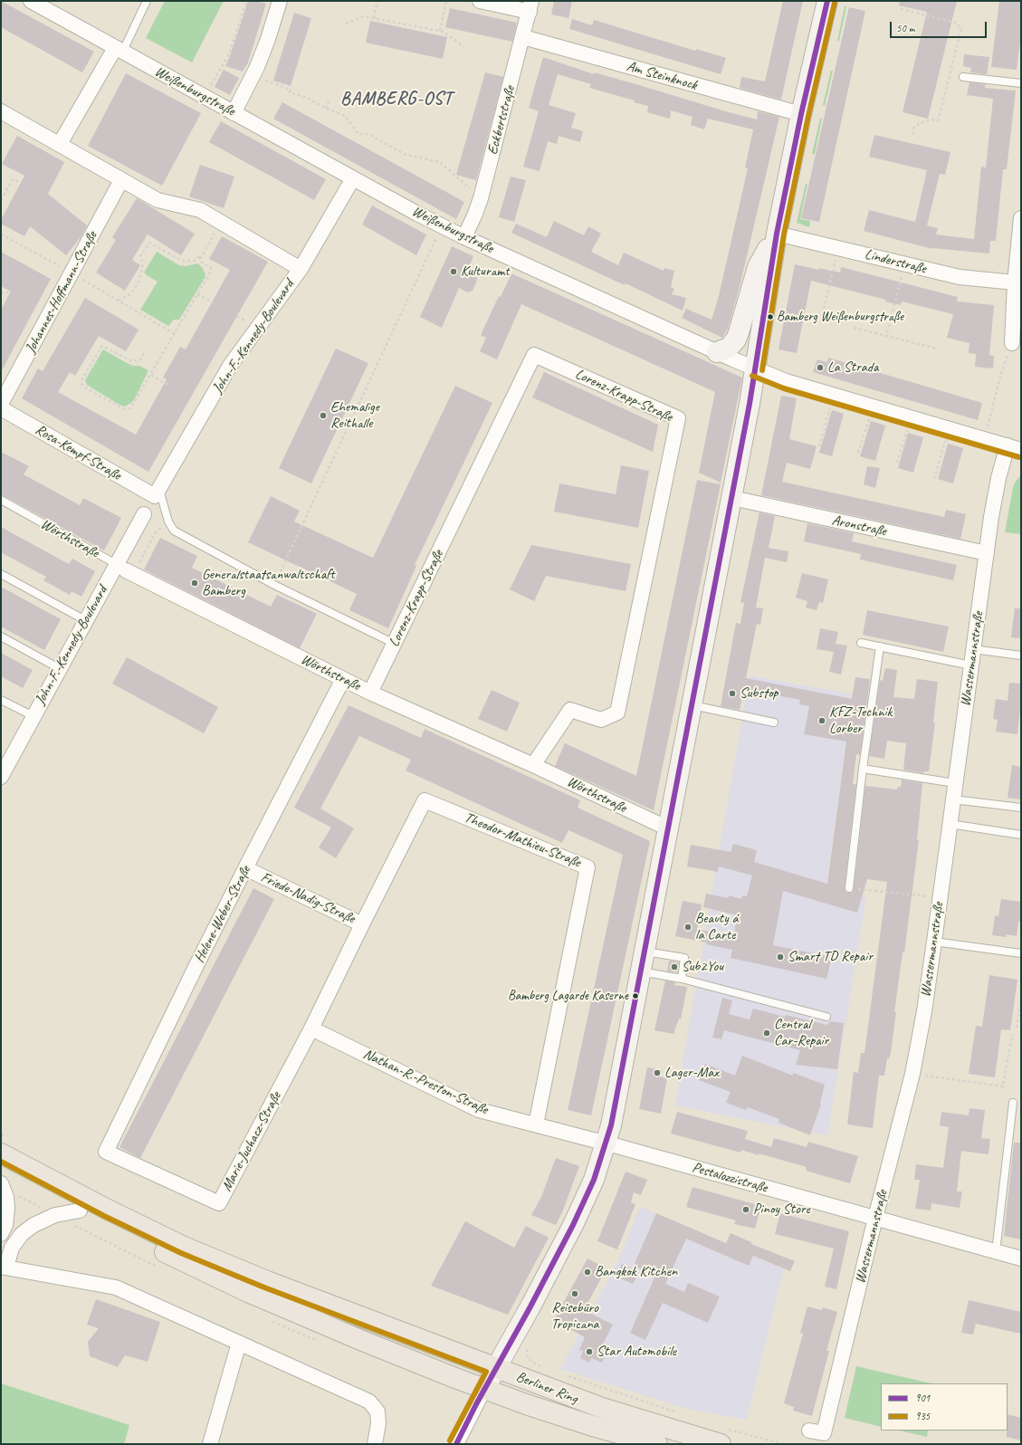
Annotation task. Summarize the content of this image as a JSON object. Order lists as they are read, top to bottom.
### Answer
{
  "streets": {
    "main road": ["Berliner Ring"],
    "street": [
      "Am Steinknock",
      "Weißenburgstraße",
      "Eckbertstraße",
      "Linderstraße",
      "Johannes-Hoffmann-Straße",
      "John-F.-Kennedy-Boulevard",
      "Lorenz-Krapp-Straße",
      "Rosa-Kempf-Straße",
      "Aronstraße",
      "Wörthstraße",
      "Wassermannstraße",
      "Theodor-Mathieu-Straße",
      "Friede-Nadig-Straße",
      "Helene-Weber-Straße",
      "Nathan-R.-Preston-Straße",
      "Marie-Juchacz-Straße",
      "Pestalozzistraße"
    ]
  },
  "crossings": [
    ["Am Steinknock", "Eckbertstraße"],
    ["Weißenburgstraße", "Eckbertstraße"],
    ["Weißenburgstraße", "John-F.-Kennedy-Boulevard"],
    ["Weißenburgstraße", "Wassermannstraße"],
    ["John-F.-Kennedy-Boulevard", "Rosa-Kempf-Straße"],
    ["John-F.-Kennedy-Boulevard", "Wörthstraße"],
    ["Lorenz-Krapp-Straße", "Wörthstraße"],
    ["Aronstraße", "Wassermannstraße"],
    ["Wörthstraße", "Helene-Weber-Straße"],
    ["Wassermannstraße", "Pestalozzistraße"],
    ["Theodor-Mathieu-Straße", "Friede-Nadig-Straße"],
    ["Theodor-Mathieu-Straße", "Nathan-R.-Preston-Straße"],
    ["Friede-Nadig-Straße", "Helene-Weber-Straße"],
    ["Friede-Nadig-Straße", "Nathan-R.-Preston-Straße"],
    ["Friede-Nadig-Straße", "Marie-Juchacz-Straße"],
    ["Helene-Weber-Straße", "Marie-Juchacz-Straße"],
    ["Nathan-R.-Preston-Straße", "Marie-Juchacz-Straße"],
    ["Nathan-R.-Preston-Straße", "Pestalozzistraße"]
  ],
  "districts": ["BAMBERG-OST"],
  "places": [
    "Kulturamt",
    "Bamberg Weißenburgstraße",
    "La Strada",
    "Ehemalige Reithalle",
    "Generalstaatsanwaltschaft Bamberg",
    "Substop",
    "KFZ-Technik Lorber",
    "Beauty á la Carte",
    "Smart TD Repair",
    "Sub2You",
    "Bamberg Lagarde Kaserne",
    "Central Car-Repair",
    "Lager-Max",
    "Pinoy Store",
    "Bangkok Kitchen",
    "Reisebüro Tropicana",
    "Star Automobile"
  ],
  "lines": ["transit line 901", "transit line 935"],
  "legend": ["901", "935"],
  "scale_bar": "50 m"
}
